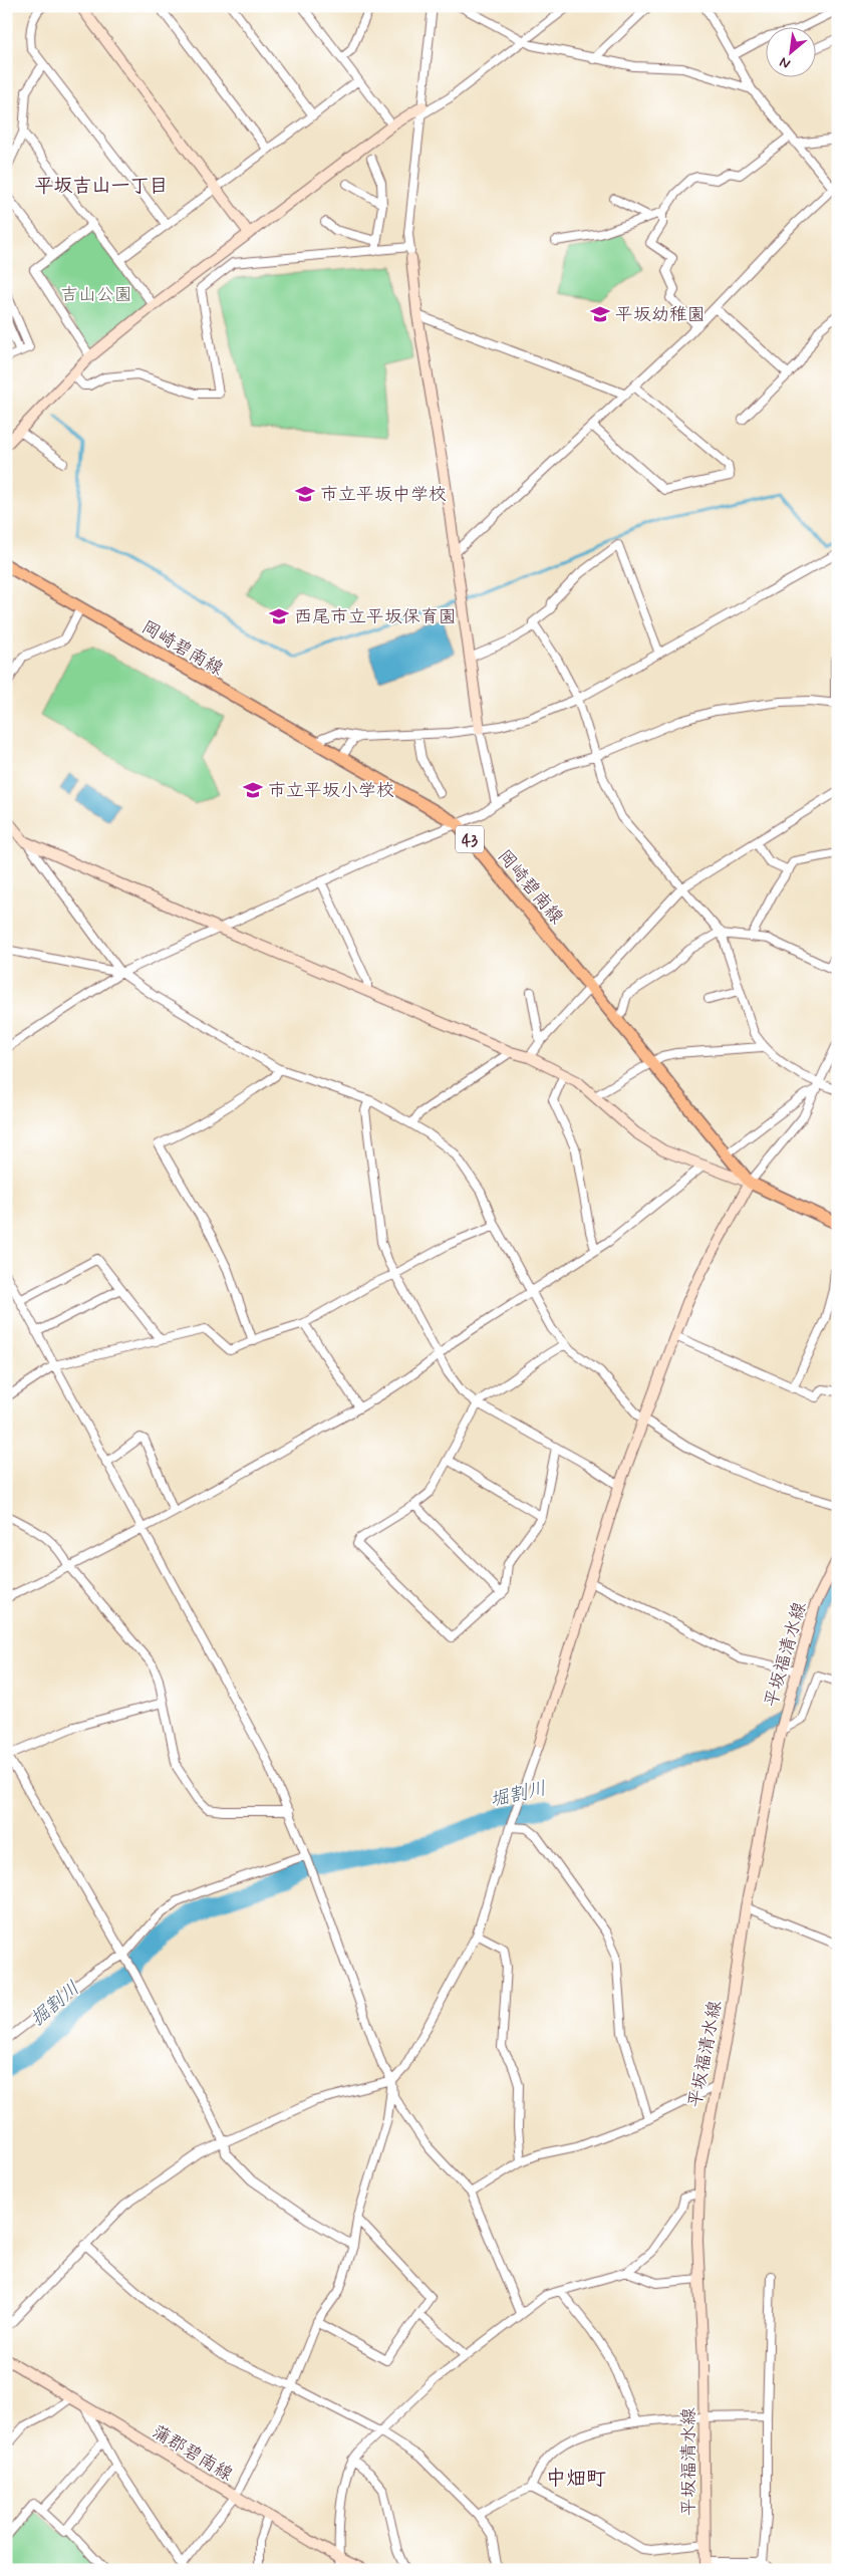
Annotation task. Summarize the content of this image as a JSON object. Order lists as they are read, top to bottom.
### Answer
{
  "streets": {
    "main road": ["岡崎碧南線", "43"],
    "street": ["平坂福清水線", "蒲郡碧南線"]
  },
  "districts": ["平坂吉山一丁目", "中畑町"],
  "water": ["堀割川", "掘割川"],
  "parks": ["吉山公園"],
  "places": {
    "school or university": [
      "平坂幼稚園",
      "市立平坂中学校",
      "西尾市立平坂保育園",
      "市立平坂小学校"
    ]
  },
  "north": "bottom left"
}
